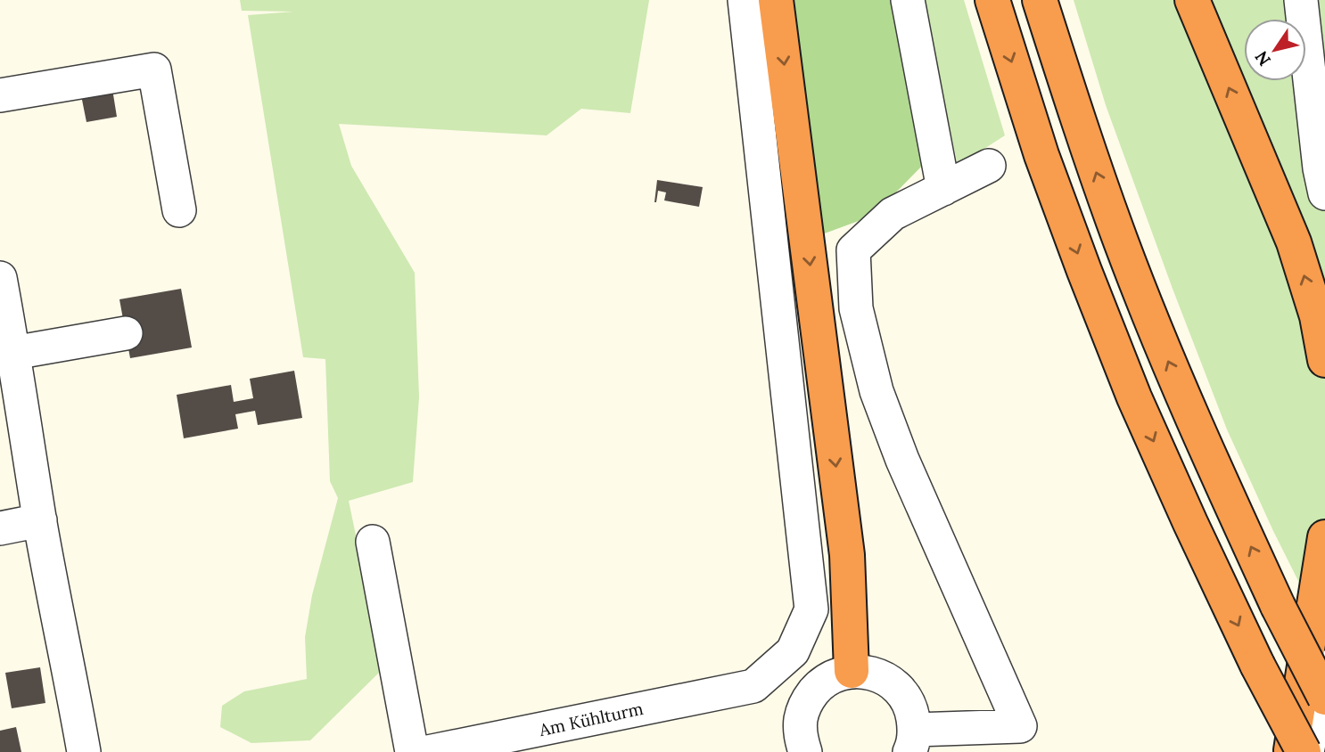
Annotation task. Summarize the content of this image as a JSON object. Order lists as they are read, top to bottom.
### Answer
{
  "streets": {
    "street": ["Am Kühlturm"]
  },
  "north": "bottom left"
}
